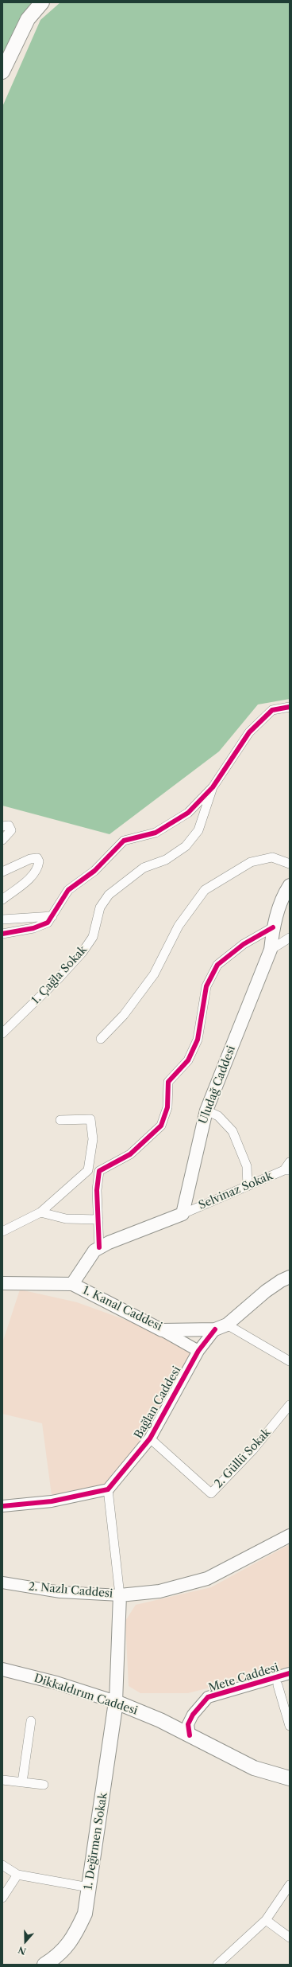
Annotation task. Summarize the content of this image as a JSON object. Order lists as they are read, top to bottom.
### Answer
{
  "streets": {
    "main road": [
      "Uludağ Caddesi",
      "1. Kanal Caddesi",
      "Dikkaldırım Caddesi",
      "1. Değirmen Sokak"
    ],
    "street": [
      "1. Çağla Sokak",
      "Selvinaz Sokak",
      "Bağlan Caddesi",
      "2. Güllü Sokak",
      "2. Nazlı Caddesi",
      "Mete Caddesi"
    ]
  },
  "crossings": [
    ["Uludağ Caddesi", "Selvinaz Sokak"],
    ["1. Kanal Caddesi", "Bağlan Caddesi"],
    ["Bağlan Caddesi", "2. Güllü Sokak"],
    ["Mete Caddesi", "Dikkaldırım Caddesi"],
    ["Dikkaldırım Caddesi", "1. Değirmen Sokak"]
  ],
  "north": "bottom"
}
